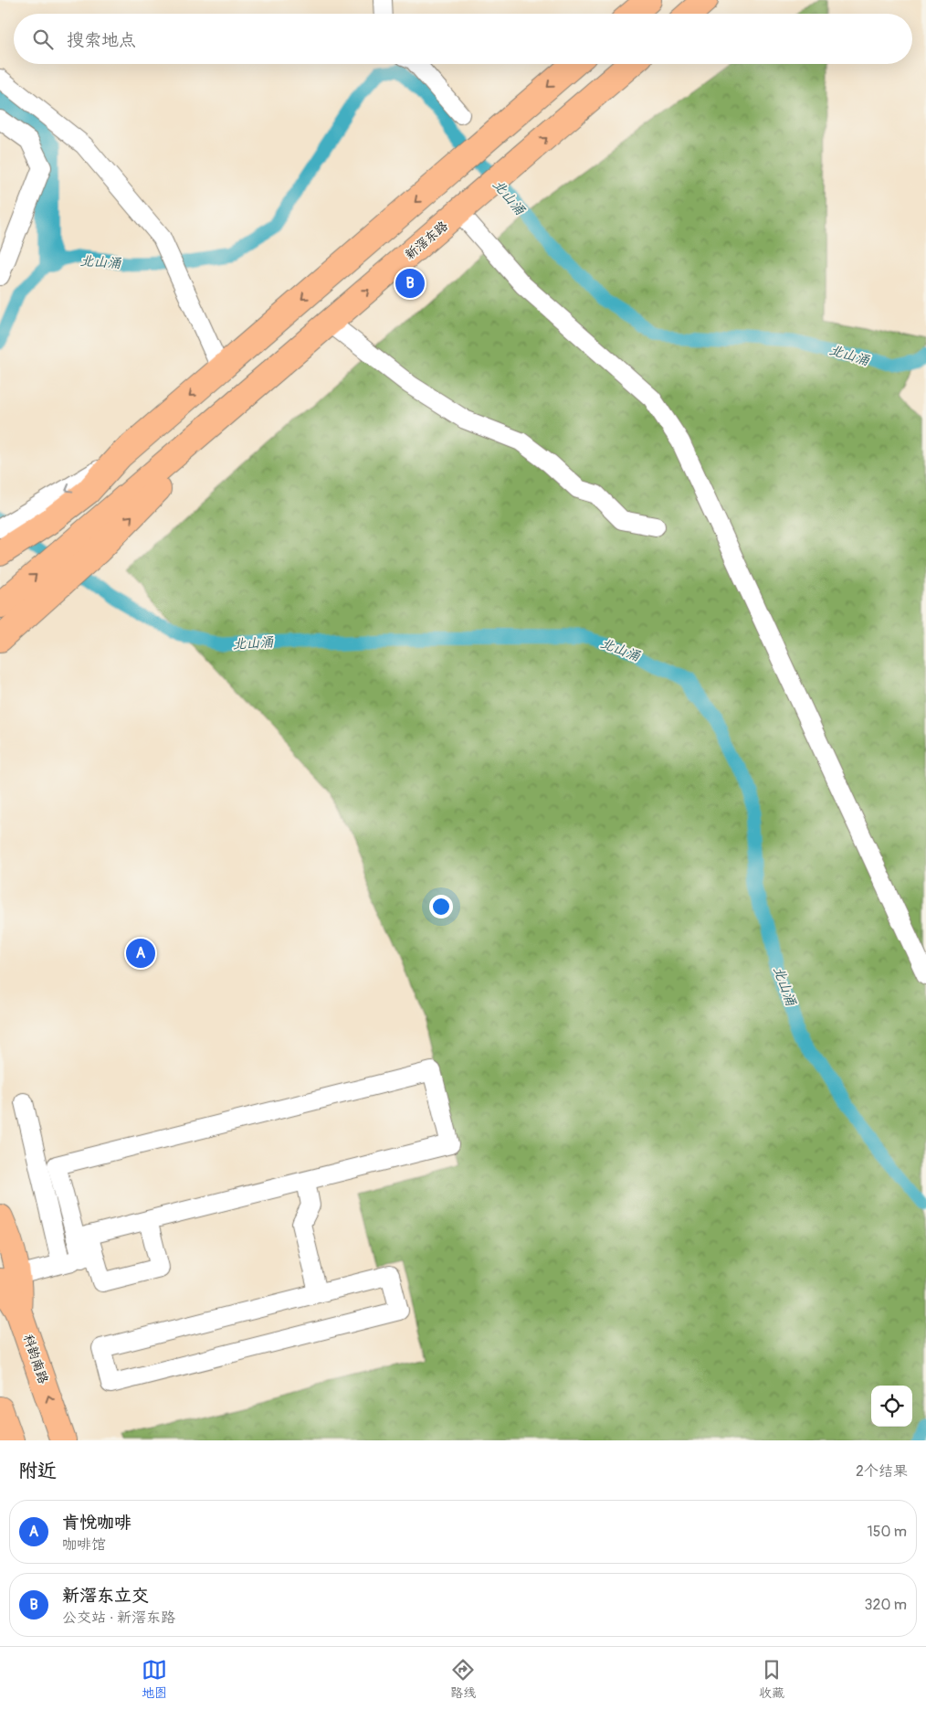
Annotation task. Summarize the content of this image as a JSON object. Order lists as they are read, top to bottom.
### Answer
{
  "streets": {
    "highway": ["新滘东路", "科韵南路"]
  },
  "one_way": ["科韵南路"],
  "water": ["北山涌"],
  "page": {
    "search": "搜索地点",
    "pins": ["B", "A"],
    "heading": ["附近", "2个结果"],
    "list": [
      {
        "mark": "A",
        "name": "肯悦咖啡",
        "note": "咖啡馆",
        "value": "150 m"
      },
      {
        "mark": "B",
        "name": "新滘东立交",
        "note": "公交站 · 新滘东路",
        "value": "320 m"
      }
    ],
    "nav": ["地图", "路线", "收藏"]
  }
}
